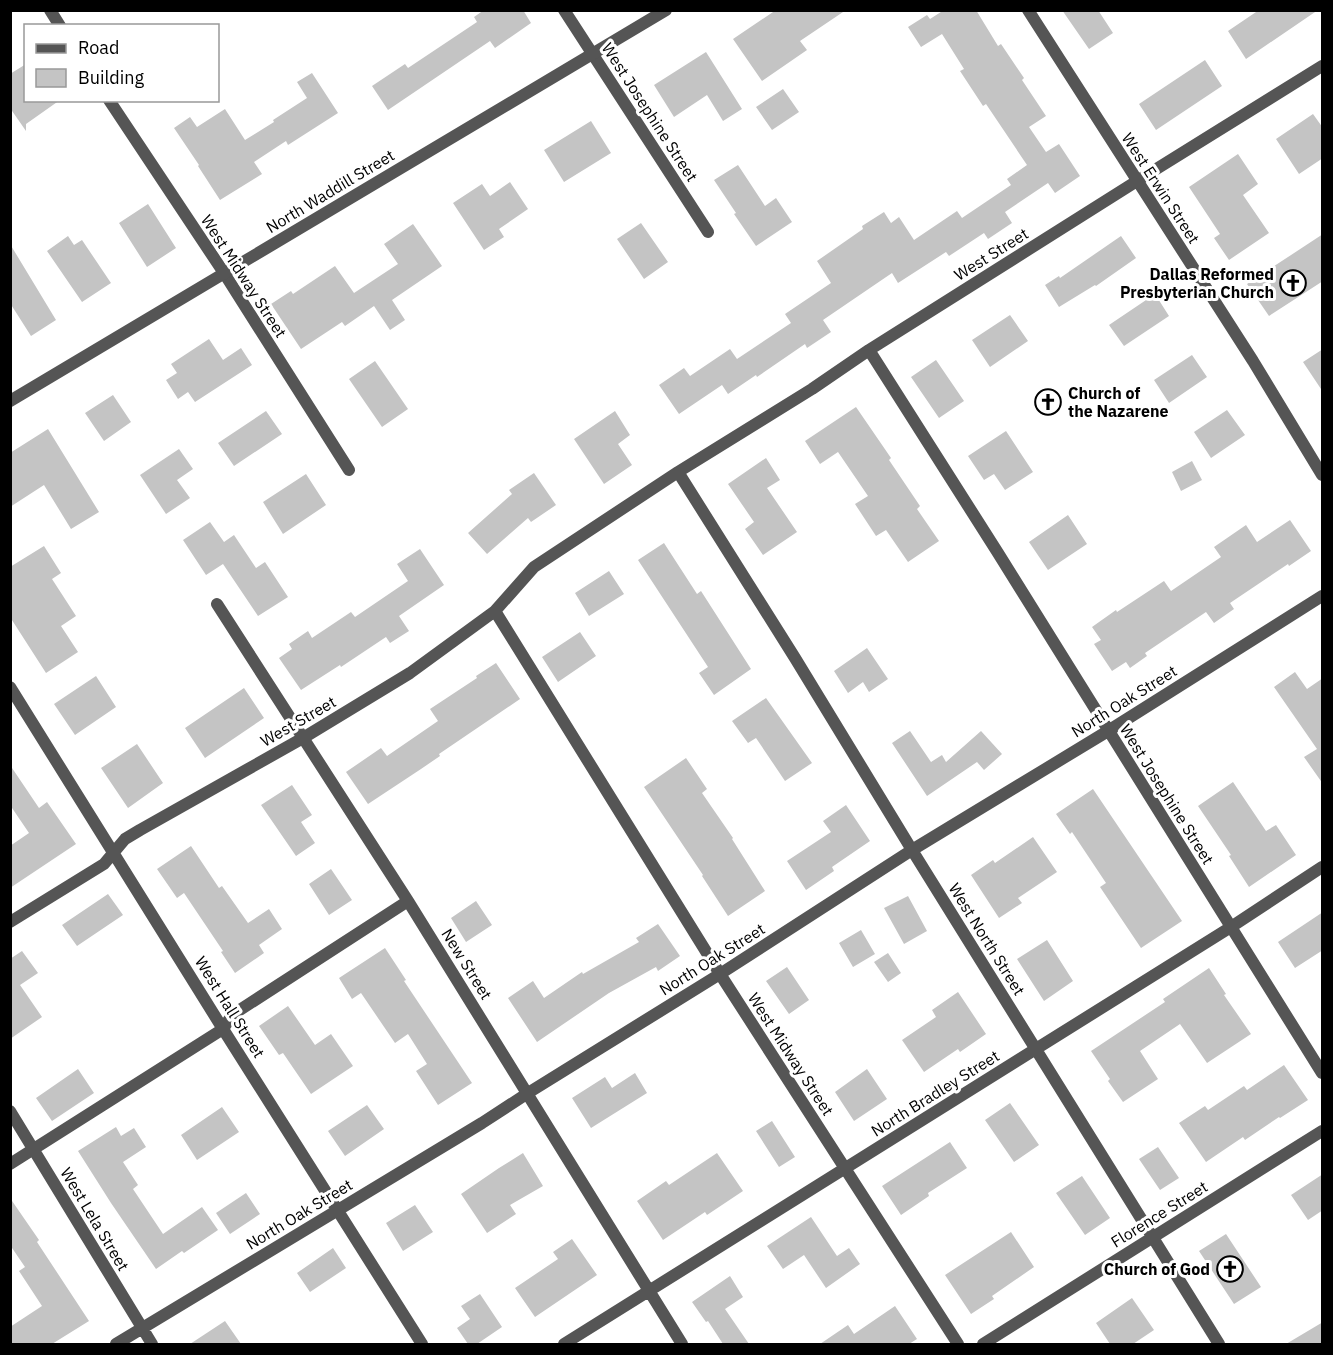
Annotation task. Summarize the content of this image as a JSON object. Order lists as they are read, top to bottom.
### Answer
{
  "streets": {
    "street": [
      "West Josephine Street",
      "West Erwin Street",
      "North Waddill Street",
      "West Street",
      "West Midway Street",
      "North Oak Street",
      "West North Street",
      "New Street",
      "West Hall Street",
      "North Bradley Street",
      "Florence Street",
      "West Lela Street"
    ]
  },
  "crossings": [
    ["West Josephine Street", "North Waddill Street"],
    ["West Josephine Street", "West Street"],
    ["West Josephine Street", "North Oak Street"],
    ["West Josephine Street", "North Bradley Street"],
    ["West Erwin Street", "West Street"],
    ["North Waddill Street", "West Midway Street"],
    ["West Street", "West Midway Street"],
    ["West Street", "West North Street"],
    ["West Street", "New Street"],
    ["West Street", "West Hall Street"],
    ["West Midway Street", "North Oak Street"],
    ["West Midway Street", "North Bradley Street"],
    ["North Oak Street", "West North Street"],
    ["North Oak Street", "New Street"],
    ["North Oak Street", "West Hall Street"],
    ["North Oak Street", "West Lela Street"],
    ["West North Street", "North Bradley Street"],
    ["West North Street", "Florence Street"],
    ["New Street", "North Bradley Street"]
  ],
  "places": {
    "church": ["Dallas Reformed Presbyterian Church", "Church of the Nazarene", "Church of God"]
  },
  "legend": ["Road", "Building"]
}
